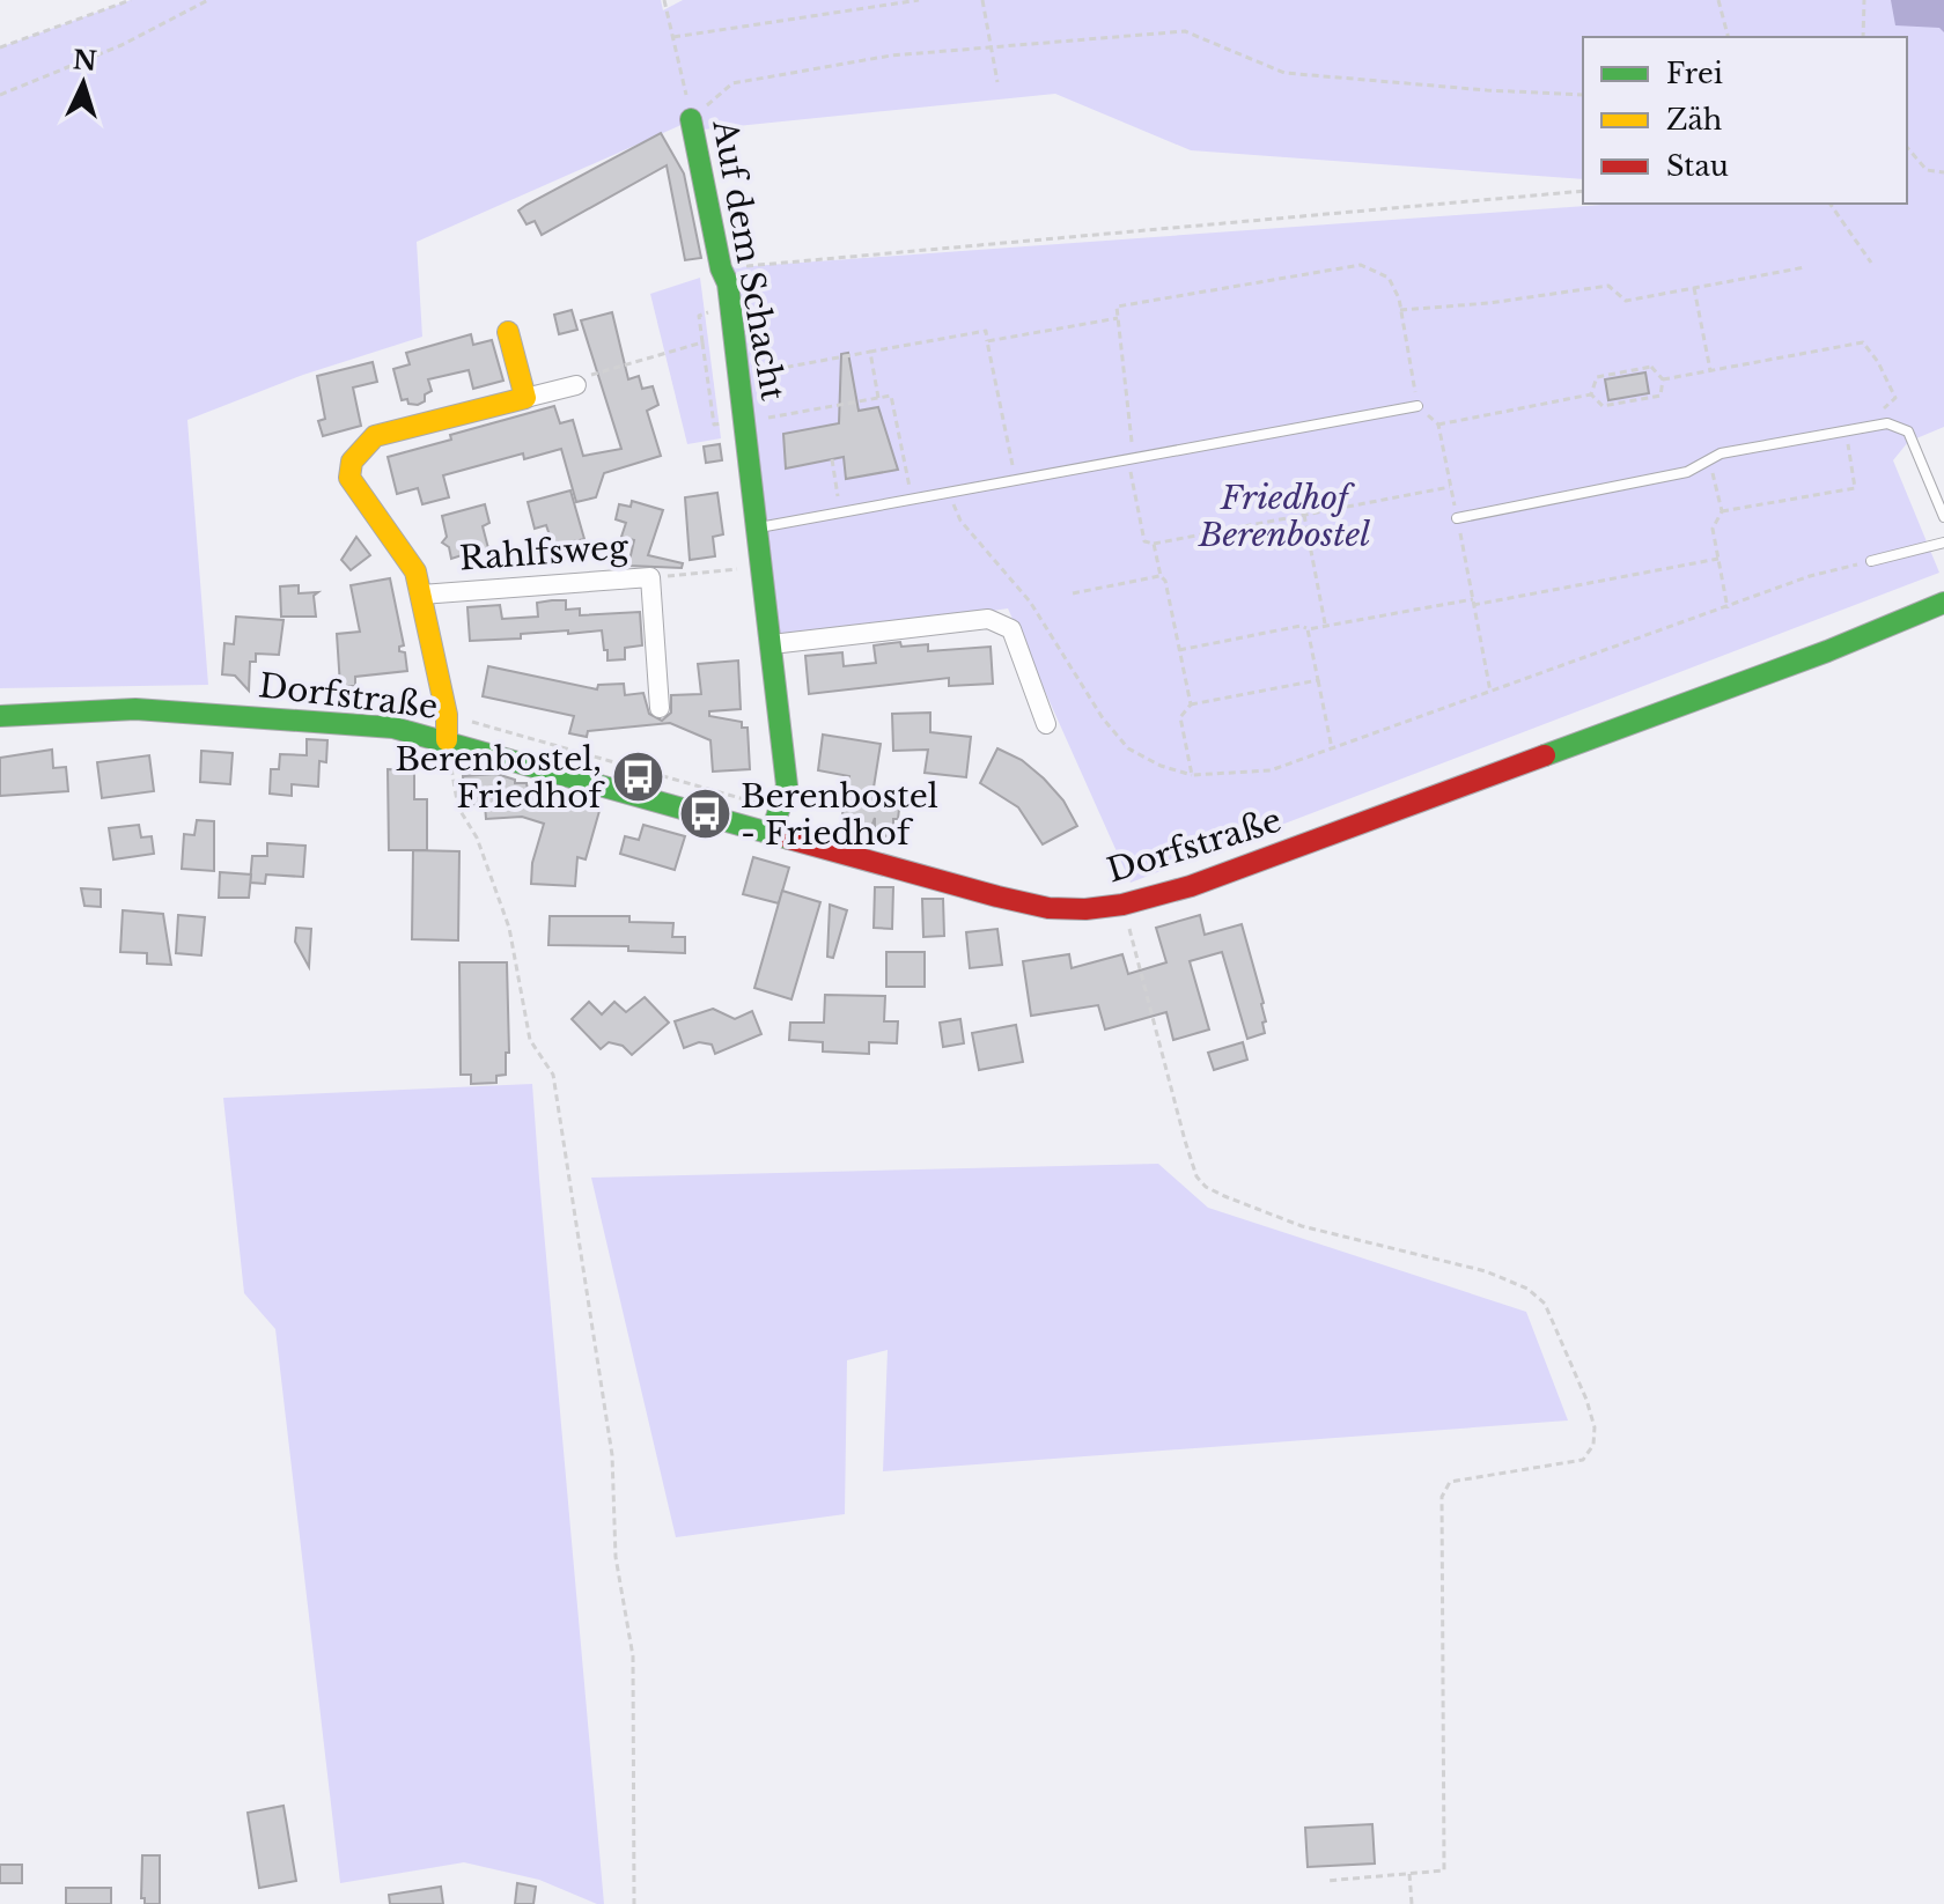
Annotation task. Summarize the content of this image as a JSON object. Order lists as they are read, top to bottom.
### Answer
{
  "streets": {
    "street": ["Auf dem Schacht", "Rahlfsweg", "Dorfstraße"]
  },
  "crossings": [
    ["Auf dem Schacht", "Dorfstraße"],
    ["Rahlfsweg", "Dorfstraße"]
  ],
  "parks": ["Friedhof Berenbostel"],
  "places": {
    "bus stop": ["Berenbostel, Friedhof", "Berenbostel - Friedhof"]
  },
  "legend": ["Frei", "Zäh", "Stau"],
  "north": "top"
}
